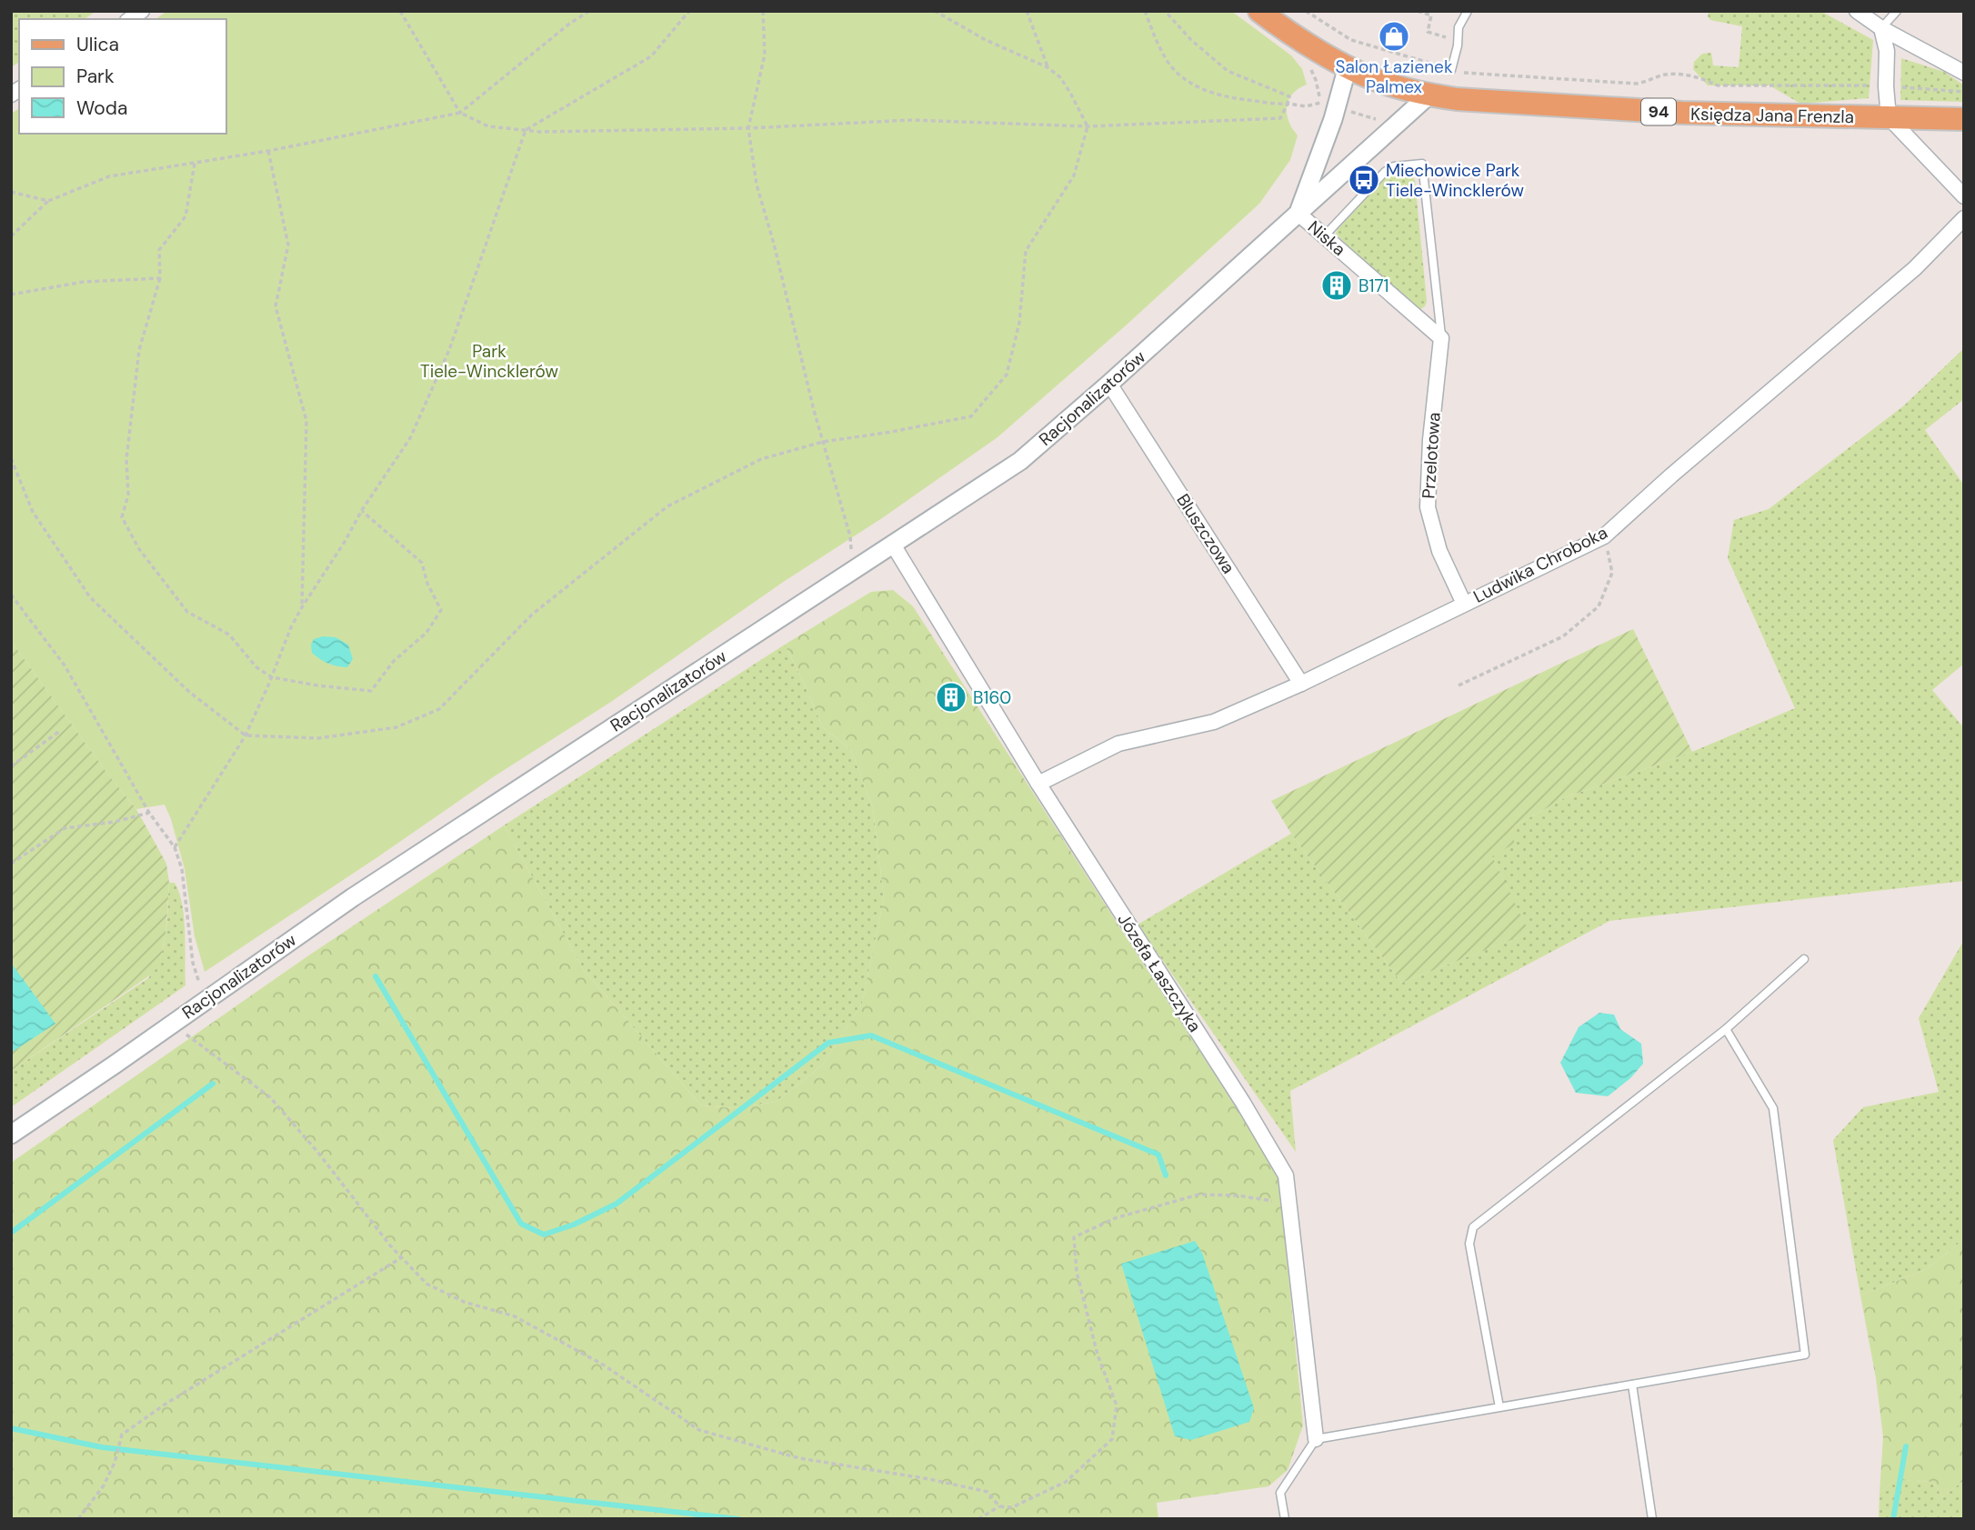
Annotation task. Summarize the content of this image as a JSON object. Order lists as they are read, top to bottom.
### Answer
{
  "streets": {
    "main road": ["94", "Księdza Jana Frenzla"],
    "street": [
      "Niska",
      "Racjonalizatorów",
      "Przelotowa",
      "Bluszczowa",
      "Ludwika Chroboka",
      "Józefa Łaszczyka"
    ]
  },
  "crossings": [
    ["Księdza Jana Frenzla", "Racjonalizatorów"],
    ["Niska", "Racjonalizatorów"],
    ["Niska", "Przelotowa"],
    ["Racjonalizatorów", "Bluszczowa"],
    ["Racjonalizatorów", "Józefa Łaszczyka"],
    ["Przelotowa", "Ludwika Chroboka"],
    ["Bluszczowa", "Ludwika Chroboka"],
    ["Ludwika Chroboka", "Józefa Łaszczyka"]
  ],
  "parks": ["Park Tiele-Wincklerów"],
  "places": {
    "shop": ["Salon Łazienek Palmex"],
    "bus stop": ["Miechowice Park Tiele-Wincklerów"],
    "building": ["B171", "B160"]
  },
  "legend": ["Ulica", "Park", "Woda"]
}
